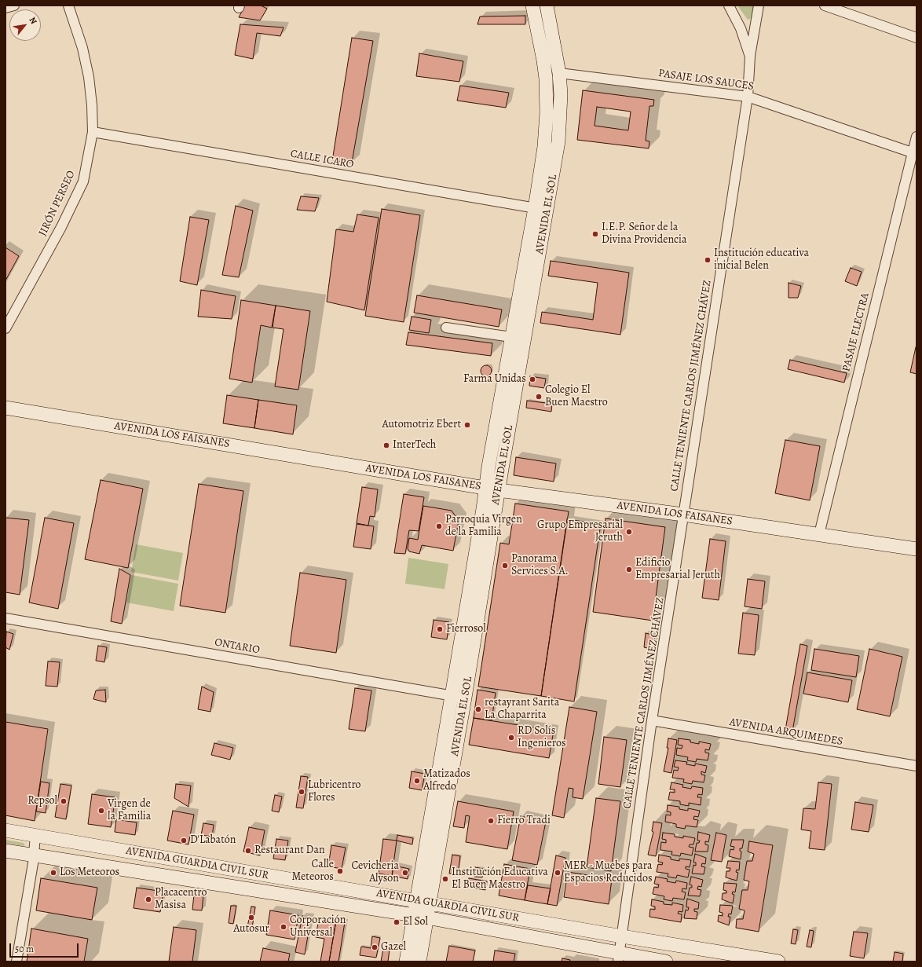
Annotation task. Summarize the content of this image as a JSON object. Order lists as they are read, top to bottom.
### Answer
{
  "streets": {
    "main road": ["AVENIDA EL SOL", "AVENIDA LOS FAISANES", "AVENIDA GUARDIA CIVIL SUR"],
    "street": [
      "PASAJE LOS SAUCES",
      "CALLE ICARO",
      "JIRÓN PERSEO",
      "PASAJE ELECTRA",
      "CALLE TENIENTE CARLOS JIMÉNEZ CHÁVEZ",
      "ONTARIO",
      "AVENIDA ARQUIMEDES"
    ]
  },
  "crossings": [
    ["PASAJE LOS SAUCES", "AVENIDA EL SOL"],
    ["PASAJE LOS SAUCES", "PASAJE ELECTRA"],
    ["PASAJE LOS SAUCES", "CALLE TENIENTE CARLOS JIMÉNEZ CHÁVEZ"],
    ["CALLE ICARO", "JIRÓN PERSEO"],
    ["CALLE ICARO", "AVENIDA EL SOL"],
    ["AVENIDA EL SOL", "AVENIDA LOS FAISANES"],
    ["AVENIDA EL SOL", "ONTARIO"],
    ["AVENIDA EL SOL", "AVENIDA GUARDIA CIVIL SUR"],
    ["PASAJE ELECTRA", "AVENIDA LOS FAISANES"],
    ["CALLE TENIENTE CARLOS JIMÉNEZ CHÁVEZ", "AVENIDA LOS FAISANES"],
    ["CALLE TENIENTE CARLOS JIMÉNEZ CHÁVEZ", "AVENIDA ARQUIMEDES"],
    ["CALLE TENIENTE CARLOS JIMÉNEZ CHÁVEZ", "AVENIDA GUARDIA CIVIL SUR"]
  ],
  "places": [
    "I.E.P. Señor de la Divina Providencia",
    "Institución educativa inicial Belen",
    "Farma Unidas",
    "Colegio El Buen Maestro",
    "Automotriz Ebert",
    "InterTech",
    "Parroquia Virgen de la Familia",
    "Grupo Empresarial Jeruth",
    "Panorama Services S.A.",
    "Edificio Empresarial Jeruth",
    "Fierrosol",
    "restayrant Sarita La Chaparrita",
    "RD Solís Ingenieros",
    "Matizados Alfredo",
    "Lubricentro Flores",
    "Repsol",
    "Virgen de la Familia",
    "Fierro Tradi",
    "D'Labatón",
    "Restaurant Dan",
    "Calle Meteoros",
    "Los Meteoros",
    "Cevicheria Alyson",
    "MER - Muebes para Espacios Reducidos",
    "Institución Educativa El Buen Maestro",
    "Placacentro Masisa",
    "Autosur",
    "El Sol",
    "Corporación Universal",
    "Gazel"
  ],
  "scale_bar": "50 m",
  "north": "top right"
}
